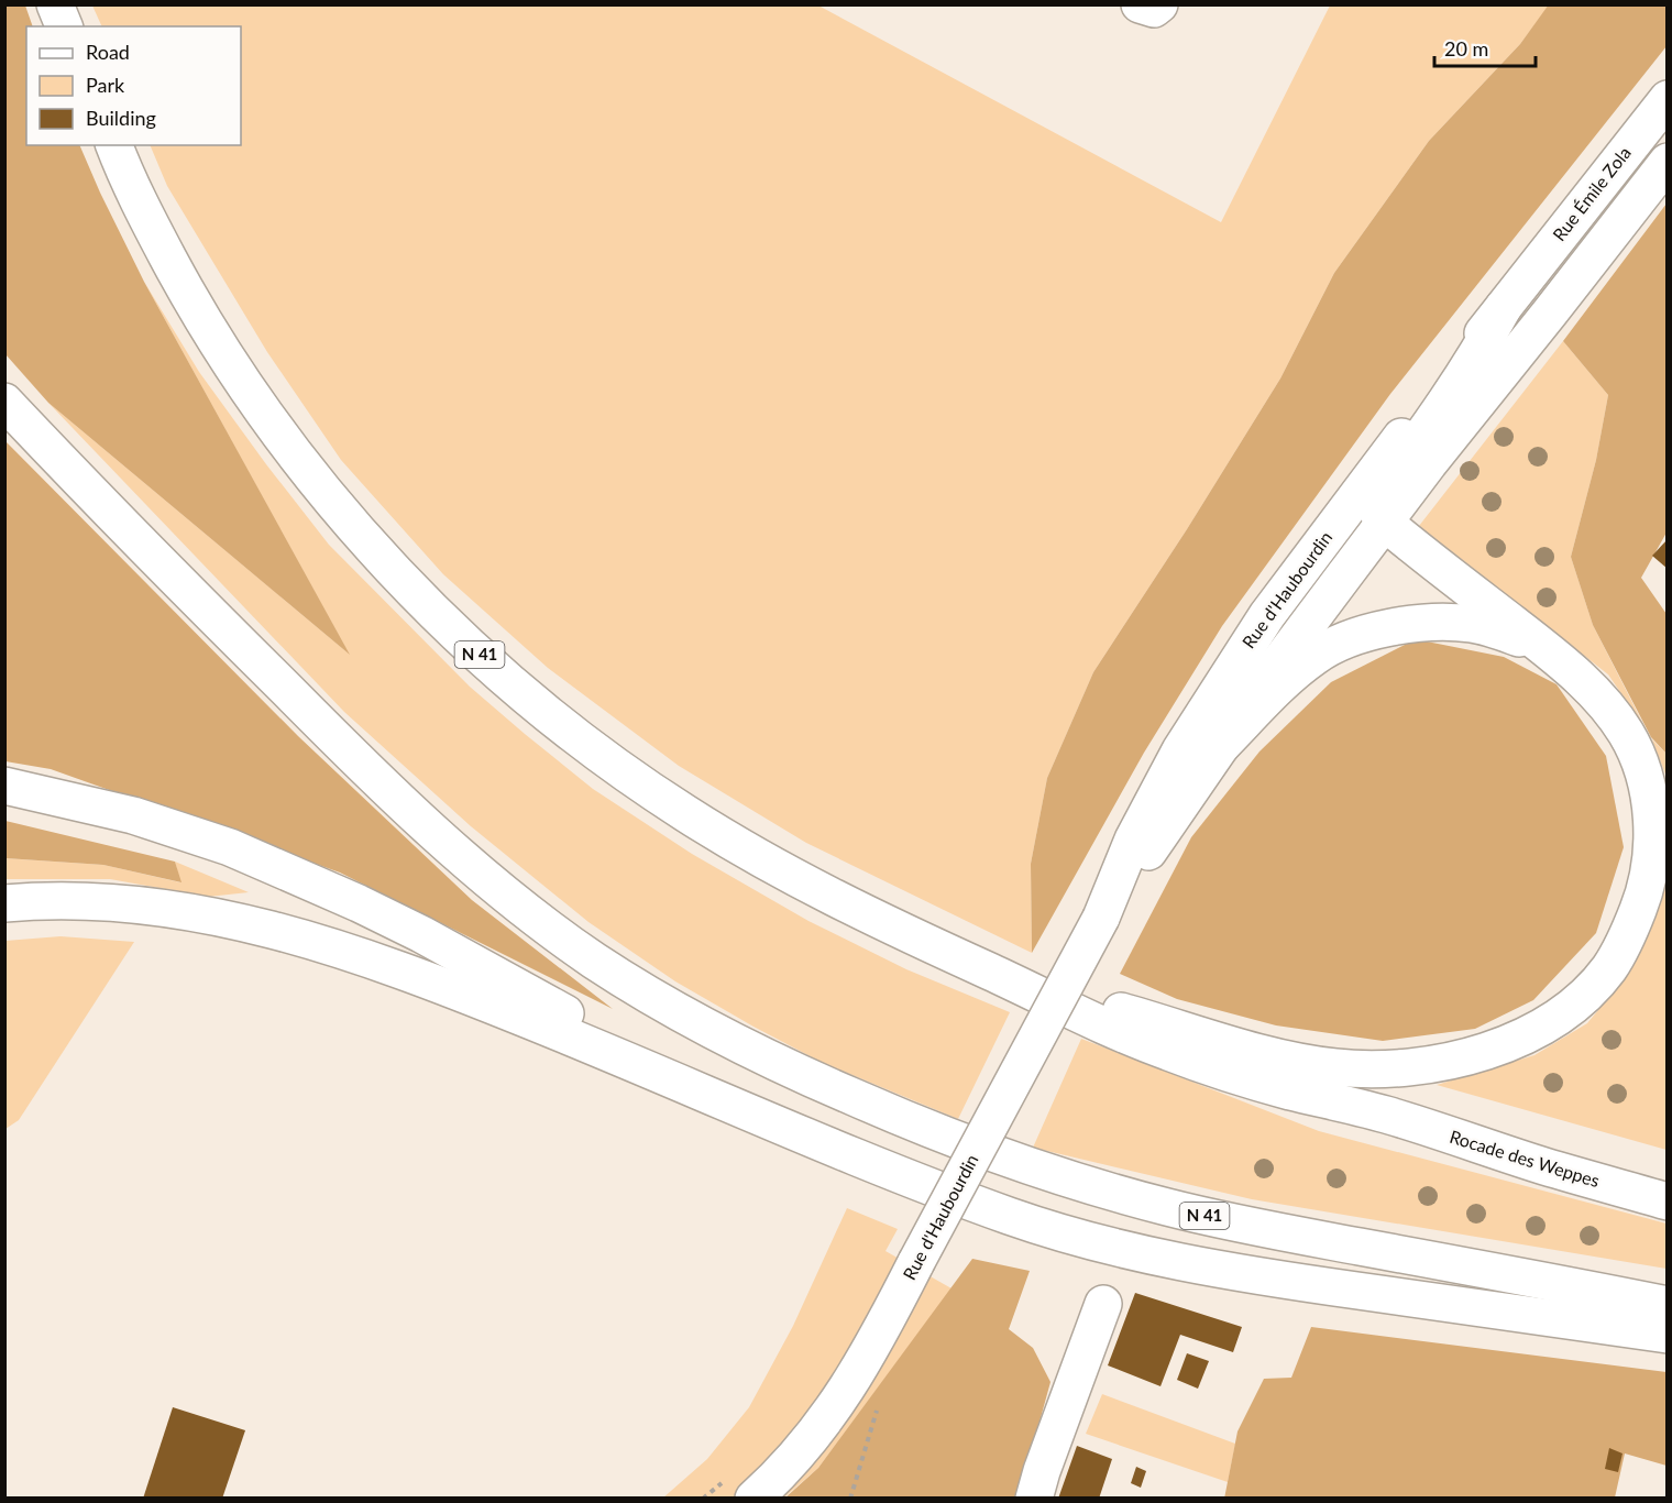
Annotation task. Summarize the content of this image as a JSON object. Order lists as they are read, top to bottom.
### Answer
{
  "streets": {
    "main road": [
      "Rue Émile Zola",
      "Rue d'Haubourdin",
      "N 41",
      "Rocade des Weppes"
    ]
  },
  "crossings": [
    ["Rue Émile Zola", "Rue d'Haubourdin"],
    ["N 41", "Rocade des Weppes"]
  ],
  "legend": ["Road", "Park", "Building"],
  "scale_bar": "20 m"
}
